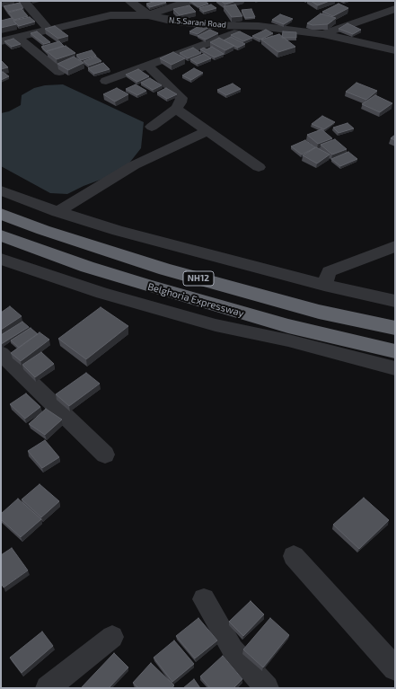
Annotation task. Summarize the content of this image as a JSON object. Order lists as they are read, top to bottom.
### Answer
{
  "streets": {
    "highway": ["NH12", "Belghoria Expressway"],
    "street": ["N.S.Sarani Road"]
  }
}
